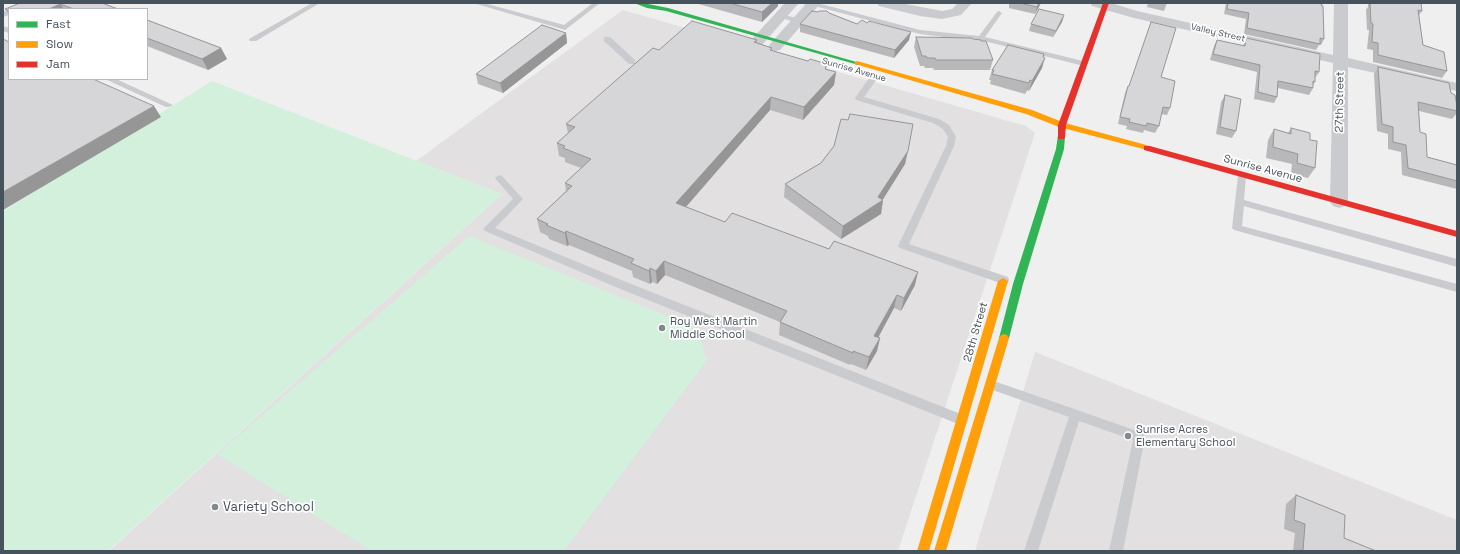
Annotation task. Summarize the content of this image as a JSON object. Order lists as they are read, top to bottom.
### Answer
{
  "streets": {
    "street": [
      "Valley Street",
      "Sunrise Avenue",
      "27th Street",
      "28th Street"
    ]
  },
  "crossings": [
    ["Valley Street", "27th Street"],
    ["Sunrise Avenue", "27th Street"]
  ],
  "places": ["Roy West Martin Middle School", "Sunrise Acres Elementary School", "Variety School"],
  "legend": ["Fast", "Slow", "Jam"]
}
